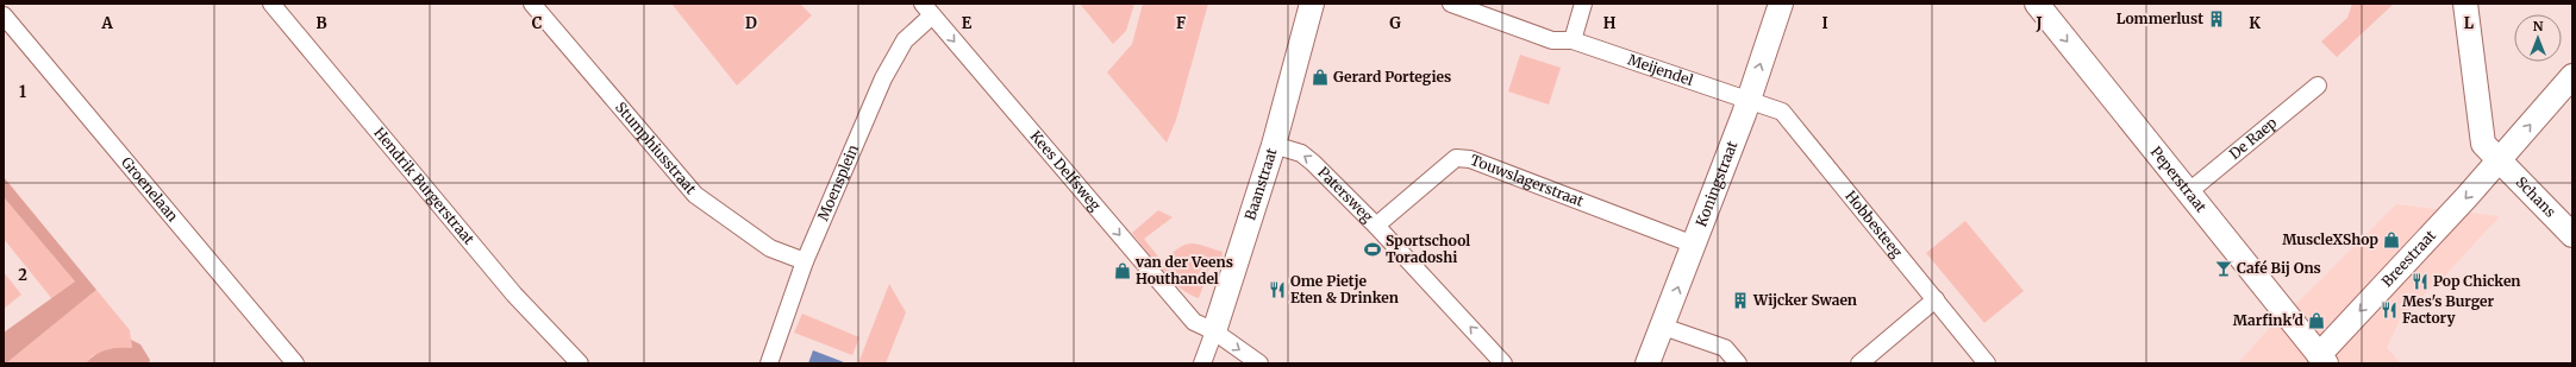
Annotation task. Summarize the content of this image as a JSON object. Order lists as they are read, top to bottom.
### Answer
{
  "streets": {
    "street": [
      "Meijendel",
      "De Raep",
      "Stumphiusstraat",
      "Kees Delfsweg",
      "Peperstraat",
      "Touwslagerstraat",
      "Moensplein",
      "Koningstraat",
      "Hendrik Burgerstraat",
      "Baanstraat",
      "Groenelaan",
      "Patersweg",
      "Schans",
      "Hobbesteeg",
      "Breestraat"
    ]
  },
  "crossings": [
    ["Meijendel", "Koningstraat"],
    ["Meijendel", "Hobbesteeg"],
    ["De Raep", "Peperstraat"],
    ["Stumphiusstraat", "Moensplein"],
    ["Kees Delfsweg", "Moensplein"],
    ["Kees Delfsweg", "Baanstraat"],
    ["Peperstraat", "Breestraat"],
    ["Touwslagerstraat", "Koningstraat"],
    ["Touwslagerstraat", "Patersweg"],
    ["Koningstraat", "Hobbesteeg"],
    ["Baanstraat", "Patersweg"],
    ["Schans", "Breestraat"]
  ],
  "one_way": [
    "Kees Delfsweg",
    "Peperstraat",
    "Koningstraat",
    "Patersweg"
  ],
  "places": {
    "building": ["Lommerlust", "Wijcker Swaen"],
    "shop": [
      "Gerard Portegies",
      "MuscleXShop",
      "van der Veens Houthandel",
      "Marfink'd"
    ],
    "sports": ["Sportschool Toradoshi"],
    "bar": ["Café Bij Ons"],
    "restaurant": ["Pop Chicken", "Ome Pietje Eten & Drinken", "Mes's Burger Factory"]
  },
  "north": "top",
  "grid": {
    "columns": [
      "A",
      "B",
      "C",
      "D",
      "E",
      "F",
      "G",
      "H",
      "I",
      "J",
      "K",
      "L"
    ],
    "rows": ["1", "2"]
  }
}
